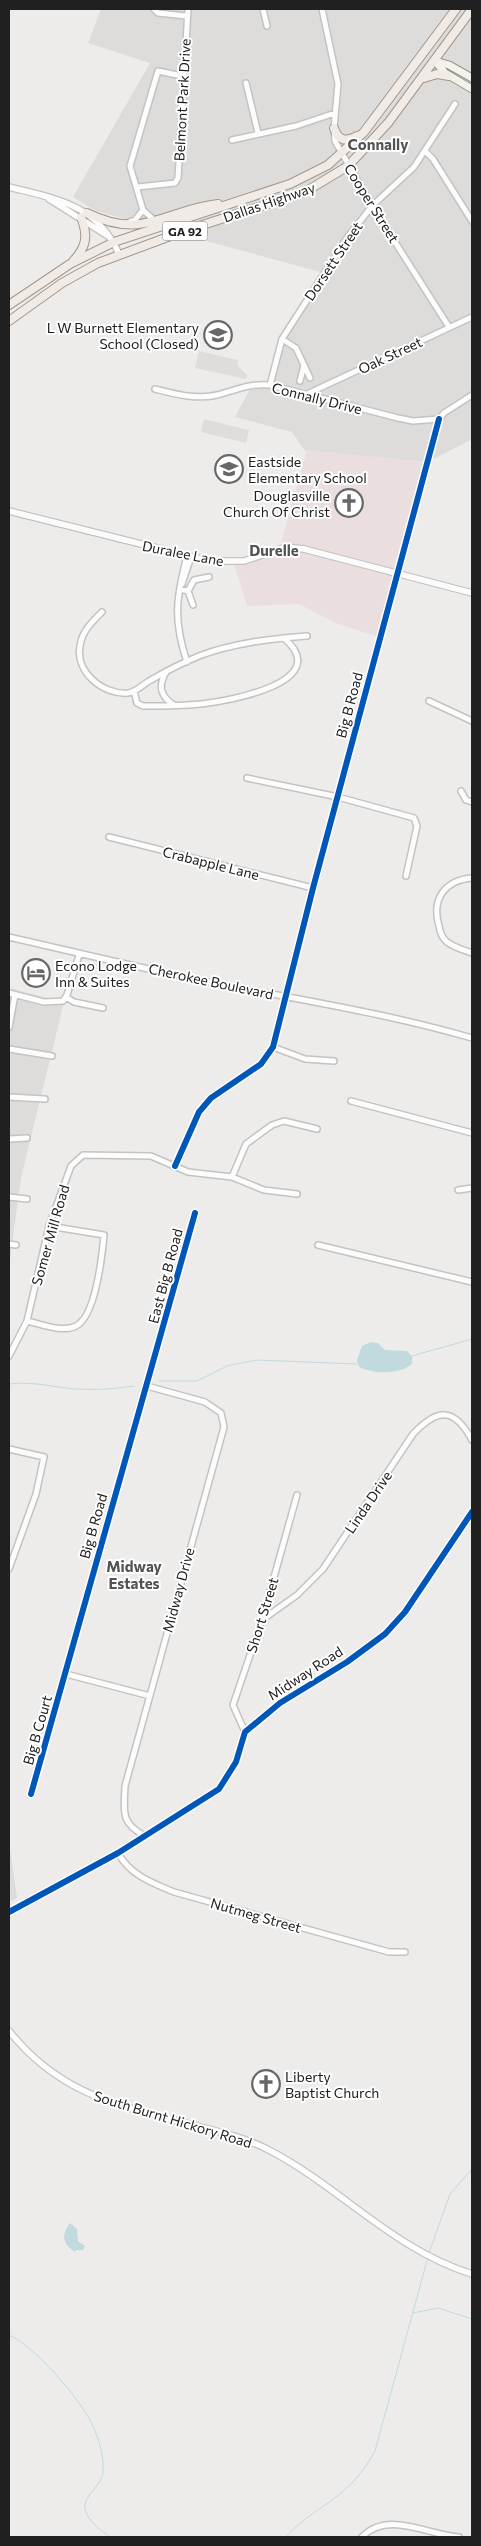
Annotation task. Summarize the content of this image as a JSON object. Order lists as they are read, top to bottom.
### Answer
{
  "streets": {
    "main road": ["Dallas Highway", "GA 92"],
    "street": [
      "Belmont Park Drive",
      "Cooper Street",
      "Dorsett Street",
      "Oak Street",
      "Connally Drive",
      "Duralee Lane",
      "Big B Road",
      "Crabapple Lane",
      "Cherokee Boulevard",
      "Somer Mill Road",
      "East Big B Road",
      "Linda Drive",
      "Midway Drive",
      "Short Street",
      "Midway Road",
      "Big B Court",
      "Nutmeg Street",
      "South Burnt Hickory Road"
    ]
  },
  "crossings": [
    ["Dallas Highway", "Cooper Street"],
    ["Cooper Street", "Dorsett Street"],
    ["Cooper Street", "Oak Street"],
    ["Dorsett Street", "Connally Drive"],
    ["Oak Street", "Connally Drive"],
    ["Connally Drive", "Big B Road"],
    ["Duralee Lane", "Big B Road"],
    ["Big B Road", "Crabapple Lane"],
    ["Big B Road", "Cherokee Boulevard"],
    ["Big B Road", "East Big B Road"],
    ["Big B Road", "Midway Drive"],
    ["Big B Road", "Big B Court"],
    ["East Big B Road", "Midway Drive"],
    ["Linda Drive", "Short Street"],
    ["Short Street", "Midway Road"]
  ],
  "districts": ["Connally", "Durelle", "Midway Estates"],
  "places": {
    "school or university": ["L W Burnett Elementary School (Closed)", "Eastside Elementary School"],
    "church": ["Douglasville Church Of Christ", "Liberty Baptist Church"],
    "hotel": ["Econo Lodge Inn & Suites"]
  }
}
